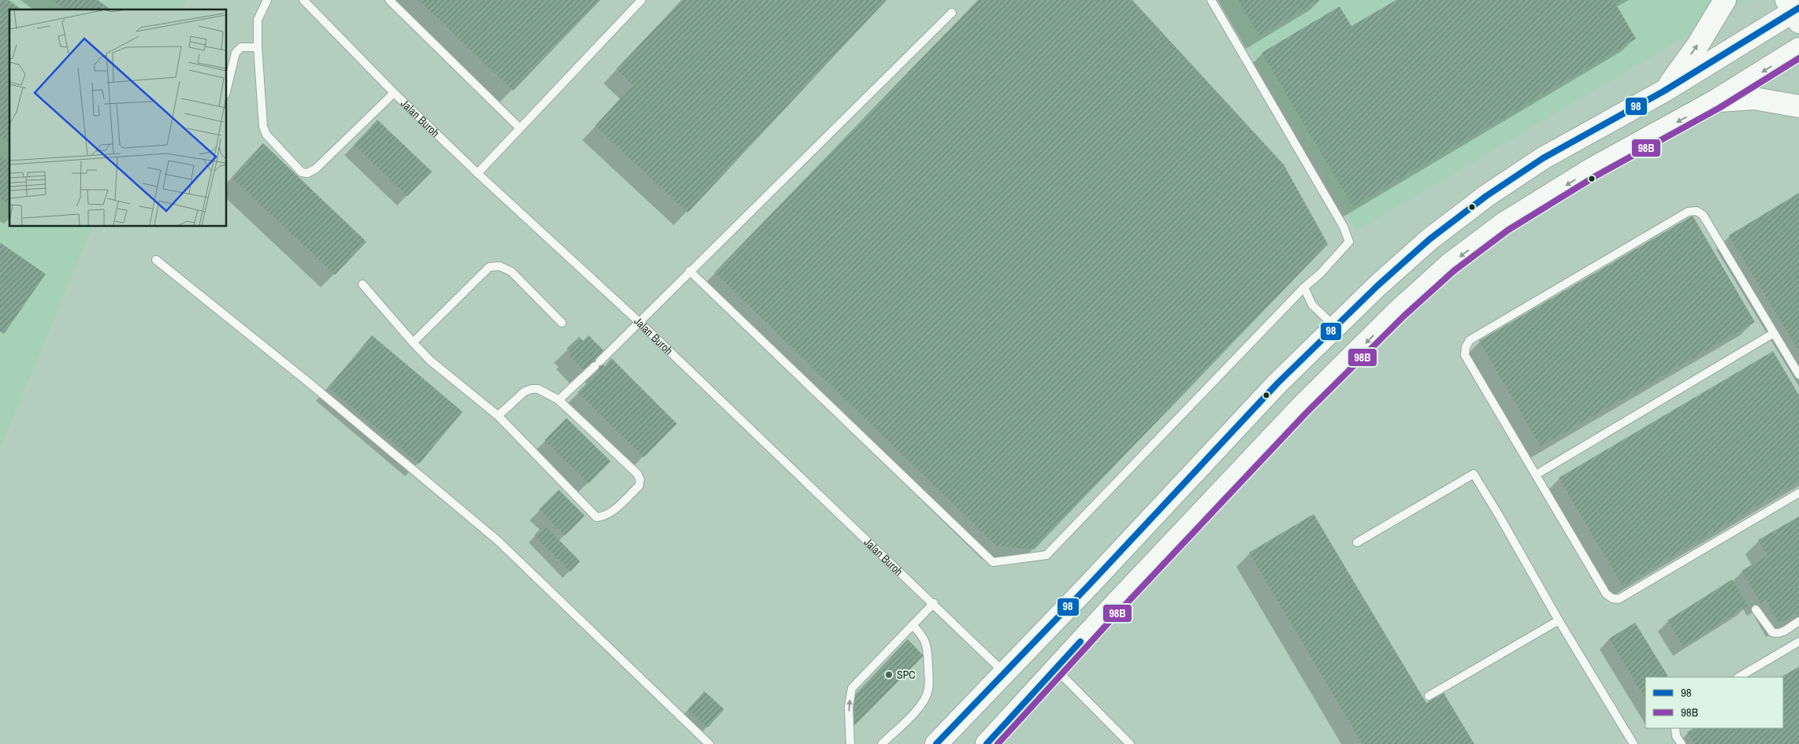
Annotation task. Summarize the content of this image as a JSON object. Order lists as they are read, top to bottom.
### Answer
{
  "streets": {
    "lane": ["Jalan Buroh"]
  },
  "places": ["SPC"],
  "lines": ["transit line 98", "transit line 98B"],
  "legend": ["98", "98B"]
}
